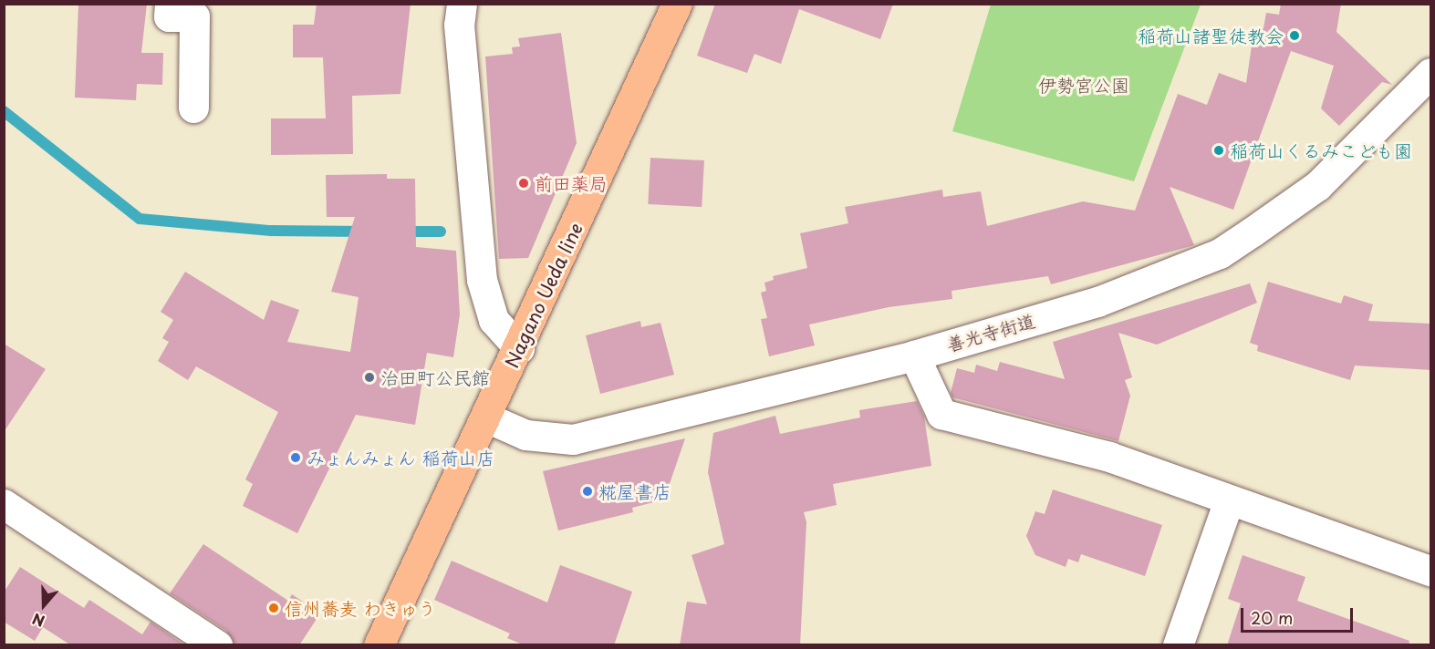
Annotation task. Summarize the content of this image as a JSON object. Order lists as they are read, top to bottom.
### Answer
{
  "streets": {
    "main road": ["Nagano Ueda line"],
    "street": ["善光寺街道"]
  },
  "crossings": [
    ["Nagano Ueda line", "善光寺街道"]
  ],
  "parks": ["伊勢宮公園"],
  "places": [
    "稲荷山諸聖徒教会",
    "稲荷山くるみこども園",
    "前田薬局",
    "治田町公民館",
    "みょんみょん 稲荷山店",
    "糀屋書店",
    "信州蕎麦 わきゅう"
  ],
  "scale_bar": "20 m",
  "north": "bottom"
}
